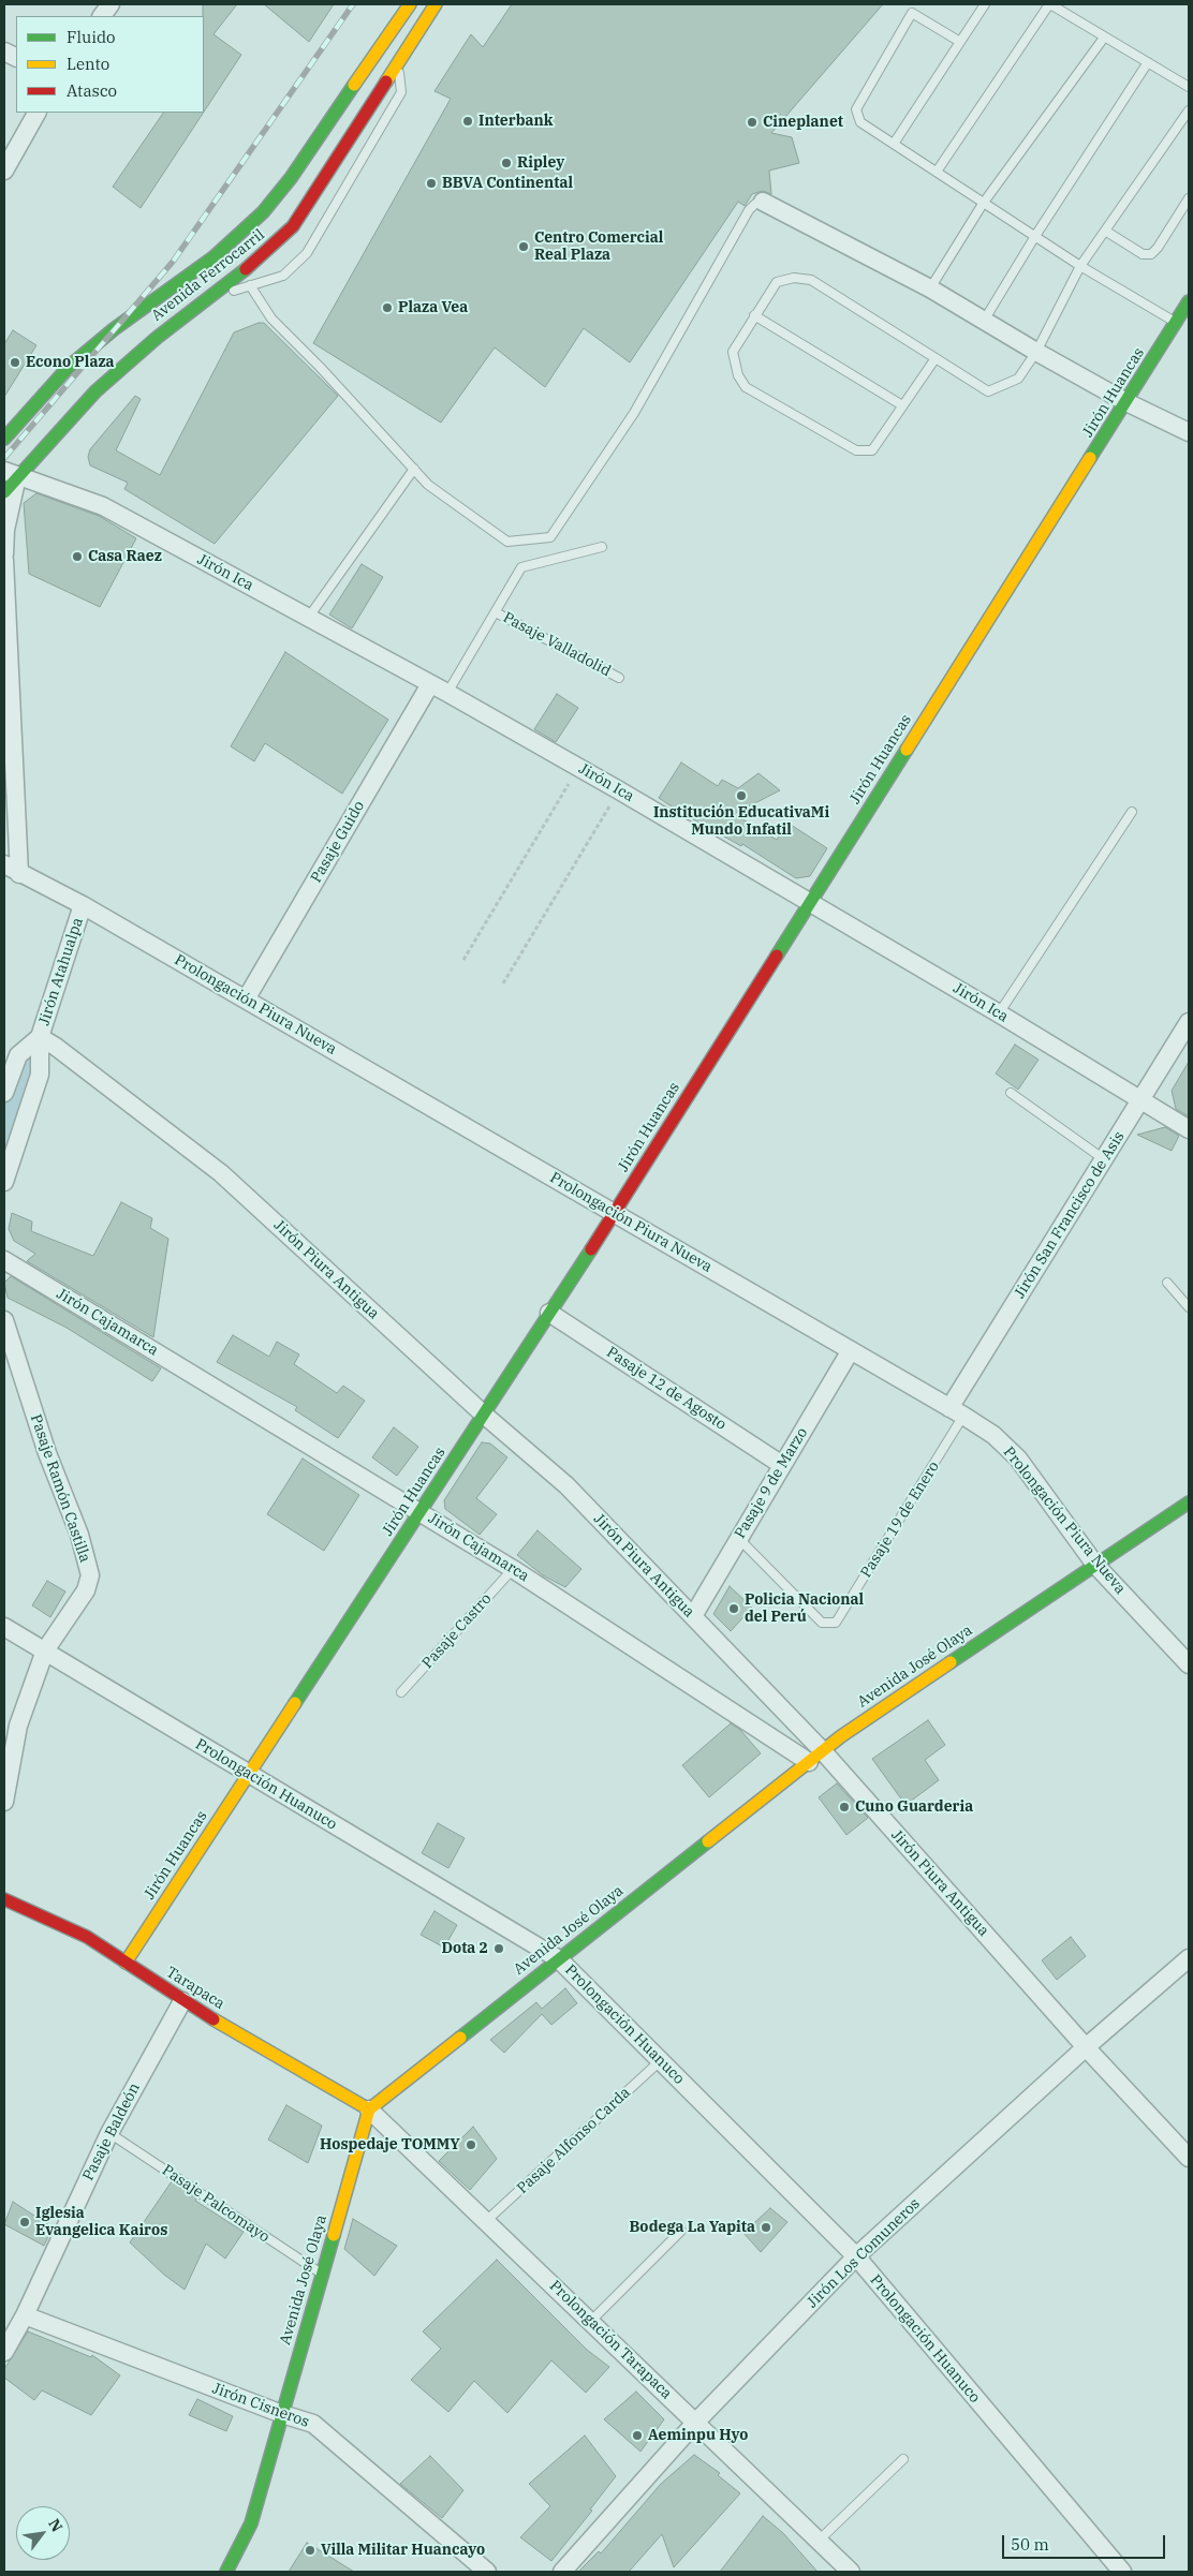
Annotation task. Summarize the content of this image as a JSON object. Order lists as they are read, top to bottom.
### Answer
{
  "streets": {
    "street": [
      "Avenida Ferrocarril",
      "Jirón Huancas",
      "Jirón Ica",
      "Pasaje Guido",
      "Jirón Atahualpa",
      "Prolongación Piura Nueva",
      "Jirón San Francisco de Asis",
      "Jirón Piura Antigua",
      "Jirón Cajamarca",
      "Pasaje 12 de Agosto",
      "Pasaje 9 de Marzo",
      "Pasaje Ramón Castilla",
      "Avenida José Olaya",
      "Prolongación Huanuco",
      "Tarapaca",
      "Pasaje Baldeón",
      "Jirón Los Comuneros",
      "Prolongación Tarapaca",
      "Jirón Cisneros"
    ],
    "lane": [
      "Pasaje Valladolid",
      "Pasaje 19 de Enero",
      "Pasaje Castro",
      "Pasaje Alfonso Carda",
      "Pasaje Palcomayo"
    ]
  },
  "crossings": [
    ["Avenida Ferrocarril", "Jirón Ica"],
    ["Jirón Huancas", "Jirón Ica"],
    ["Jirón Huancas", "Prolongación Piura Nueva"],
    ["Jirón Huancas", "Jirón Piura Antigua"],
    ["Jirón Huancas", "Jirón Cajamarca"],
    ["Jirón Huancas", "Pasaje 12 de Agosto"],
    ["Jirón Huancas", "Prolongación Huanuco"],
    ["Jirón Huancas", "Tarapaca"],
    ["Jirón Ica", "Pasaje Guido"],
    ["Jirón Ica", "Jirón San Francisco de Asis"],
    ["Pasaje Guido", "Prolongación Piura Nueva"],
    ["Jirón Atahualpa", "Prolongación Piura Nueva"],
    ["Jirón Atahualpa", "Jirón Piura Antigua"],
    ["Prolongación Piura Nueva", "Jirón San Francisco de Asis"],
    ["Prolongación Piura Nueva", "Pasaje 9 de Marzo"],
    ["Prolongación Piura Nueva", "Pasaje 19 de Enero"],
    ["Prolongación Piura Nueva", "Avenida José Olaya"],
    ["Jirón San Francisco de Asis", "Pasaje 19 de Enero"],
    ["Jirón Piura Antigua", "Jirón Cajamarca"],
    ["Jirón Piura Antigua", "Pasaje 9 de Marzo"],
    ["Jirón Piura Antigua", "Avenida José Olaya"],
    ["Jirón Piura Antigua", "Jirón Los Comuneros"],
    ["Jirón Cajamarca", "Pasaje Castro"],
    ["Jirón Cajamarca", "Avenida José Olaya"],
    ["Pasaje 12 de Agosto", "Pasaje 9 de Marzo"],
    ["Pasaje 9 de Marzo", "Pasaje 19 de Enero"],
    ["Pasaje Ramón Castilla", "Prolongación Huanuco"],
    ["Avenida José Olaya", "Prolongación Huanuco"],
    ["Avenida José Olaya", "Tarapaca"],
    ["Avenida José Olaya", "Pasaje Palcomayo"],
    ["Avenida José Olaya", "Prolongación Tarapaca"],
    ["Avenida José Olaya", "Jirón Cisneros"],
    ["Prolongación Huanuco", "Pasaje Alfonso Carda"],
    ["Prolongación Huanuco", "Jirón Los Comuneros"],
    ["Tarapaca", "Pasaje Baldeón"],
    ["Tarapaca", "Prolongación Tarapaca"],
    ["Pasaje Baldeón", "Pasaje Palcomayo"],
    ["Pasaje Baldeón", "Jirón Cisneros"],
    ["Pasaje Alfonso Carda", "Prolongación Tarapaca"],
    ["Jirón Los Comuneros", "Prolongación Tarapaca"]
  ],
  "places": [
    "Interbank",
    "Cineplanet",
    "Ripley",
    "BBVA Continental",
    "Centro Comercial Real Plaza",
    "Plaza Vea",
    "Econo Plaza",
    "Casa Raez",
    "Institución EducativaMi Mundo Infatil",
    "Policia Nacional del Perú",
    "Cuno Guarderia",
    "Dota 2",
    "Hospedaje TOMMY",
    "Iglesia Evangelica Kairos",
    "Bodega La Yapita",
    "Aeminpu Hyo",
    "Villa Militar Huancayo"
  ],
  "legend": ["Fluido", "Lento", "Atasco"],
  "scale_bar": "50 m",
  "north": "top right"
}
